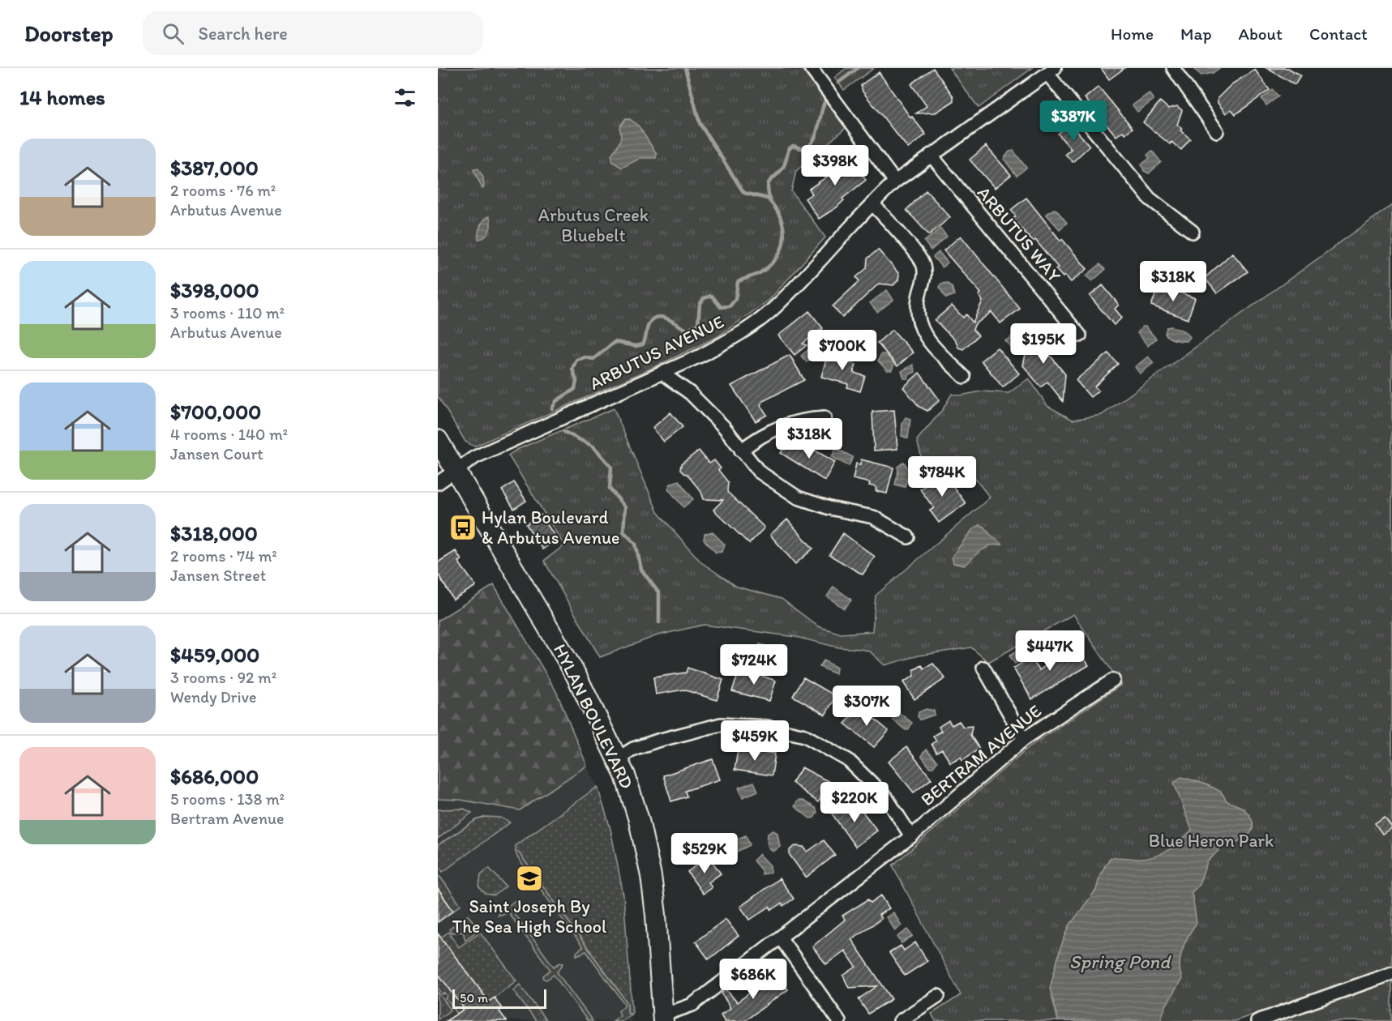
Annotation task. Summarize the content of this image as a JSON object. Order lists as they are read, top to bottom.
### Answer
{
  "streets": {
    "main road": ["HYLAN BOULEVARD"],
    "street": ["ARBUTUS WAY", "ARBUTUS AVENUE", "BERTRAM AVENUE"]
  },
  "crossings": [
    ["ARBUTUS WAY", "ARBUTUS AVENUE"],
    ["ARBUTUS AVENUE", "HYLAN BOULEVARD"],
    ["HYLAN BOULEVARD", "BERTRAM AVENUE"]
  ],
  "water": ["Spring Pond"],
  "parks": ["Arbutus Creek Bluebelt", "Blue Heron Park"],
  "places": {
    "bus stop": ["Hylan Boulevard & Arbutus Avenue"],
    "school or university": ["Saint Joseph By The Sea High School"]
  },
  "scale_bar": "50 m",
  "page": {
    "header": "Doorstep",
    "search": "Search here",
    "nav": [
      "Home",
      "Map",
      "About",
      "Contact"
    ],
    "heading": "14 homes",
    "price": [
      "$387K",
      "$398K",
      "$318K",
      "$195K",
      "$700K",
      "$318K",
      "$784K",
      "$447K",
      "$724K",
      "$307K",
      "$459K",
      "$220K",
      "$529K",
      "$686K"
    ],
    "list": [
      {
        "name": "$387,000",
        "note": "2 rooms · 76 m² · Arbutus Avenue"
      },
      {
        "name": "$398,000",
        "note": "3 rooms · 110 m² · Arbutus Avenue"
      },
      {
        "name": "$700,000",
        "note": "4 rooms · 140 m² · Jansen Court"
      },
      {
        "name": "$318,000",
        "note": "2 rooms · 74 m² · Jansen Street"
      },
      {
        "name": "$459,000",
        "note": "3 rooms · 92 m² · Wendy Drive"
      },
      {
        "name": "$686,000",
        "note": "5 rooms · 138 m² · Bertram Avenue"
      }
    ],
    "scale": "50 m"
  }
}
